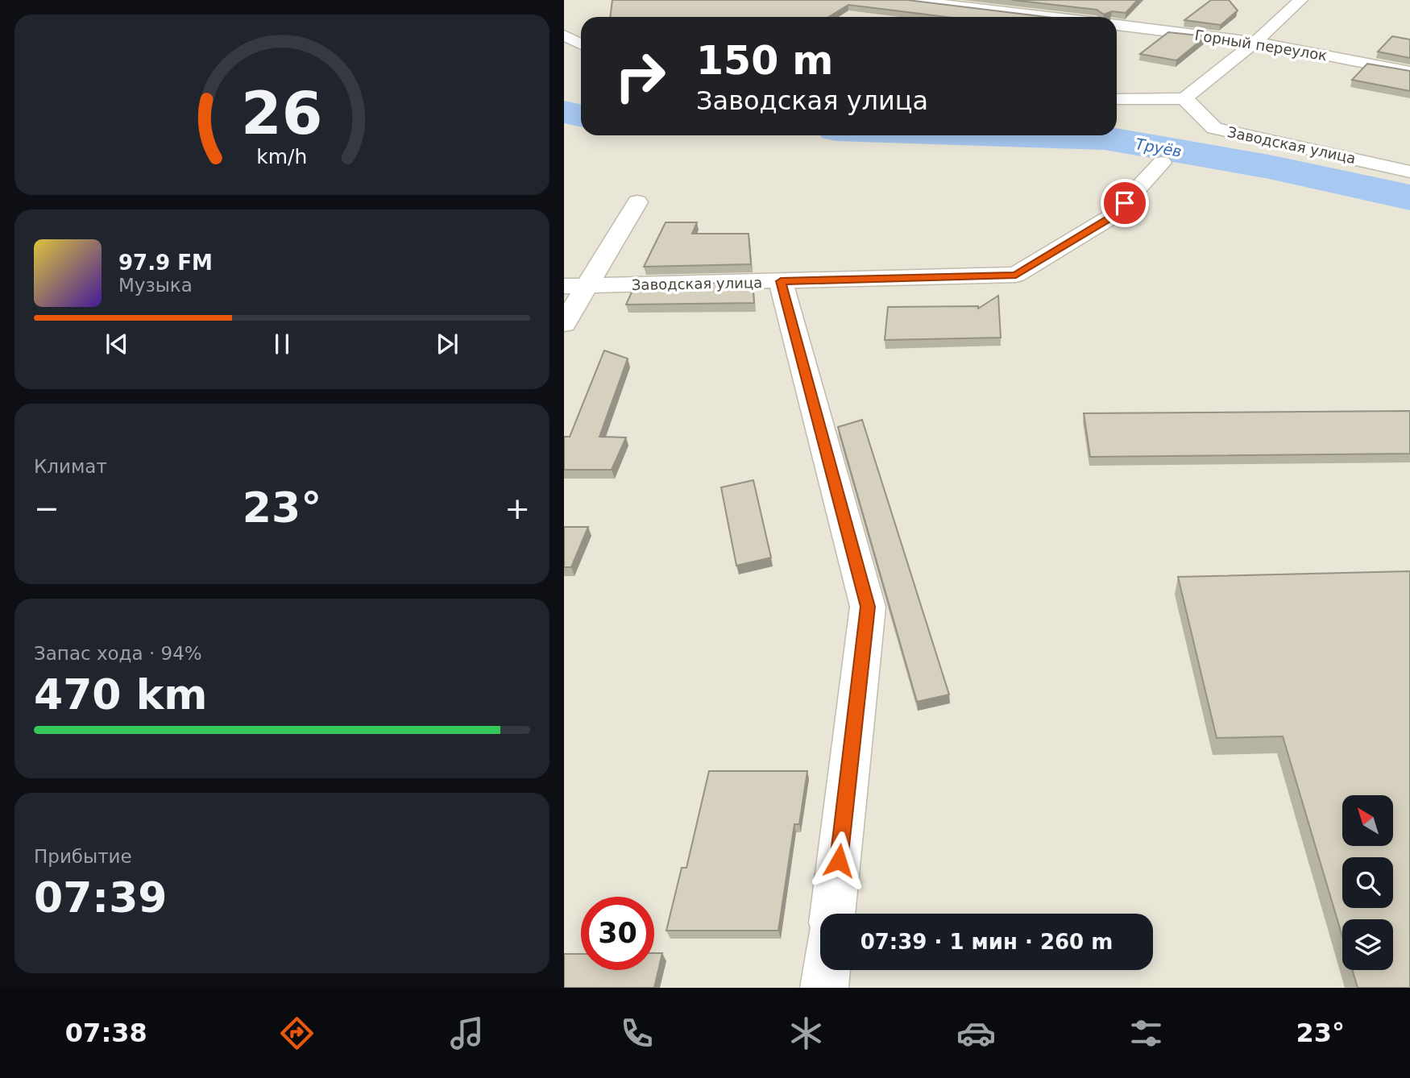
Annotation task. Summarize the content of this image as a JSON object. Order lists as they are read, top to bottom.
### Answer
{
  "streets": {
    "street": ["Горный переулок", "Заводская улица"]
  },
  "water": ["Труёв"],
  "north": "top left",
  "page": {
    "turn": ["150 m", "Заводская улица"],
    "song": ["97.9 FM", "Музыка"],
    "tile": [
      "Климат",
      ["Запас хода · 94%", "470 km"],
      ["Прибытие", "07:39"]
    ],
    "heat": ["−", "23°", "+"],
    "limit": "30",
    "trip": "07:39 · 1 мин · 260 m",
    "tabs": ["07:38", "23°"],
    "gauge": ["26", "km/h"]
  }
}
